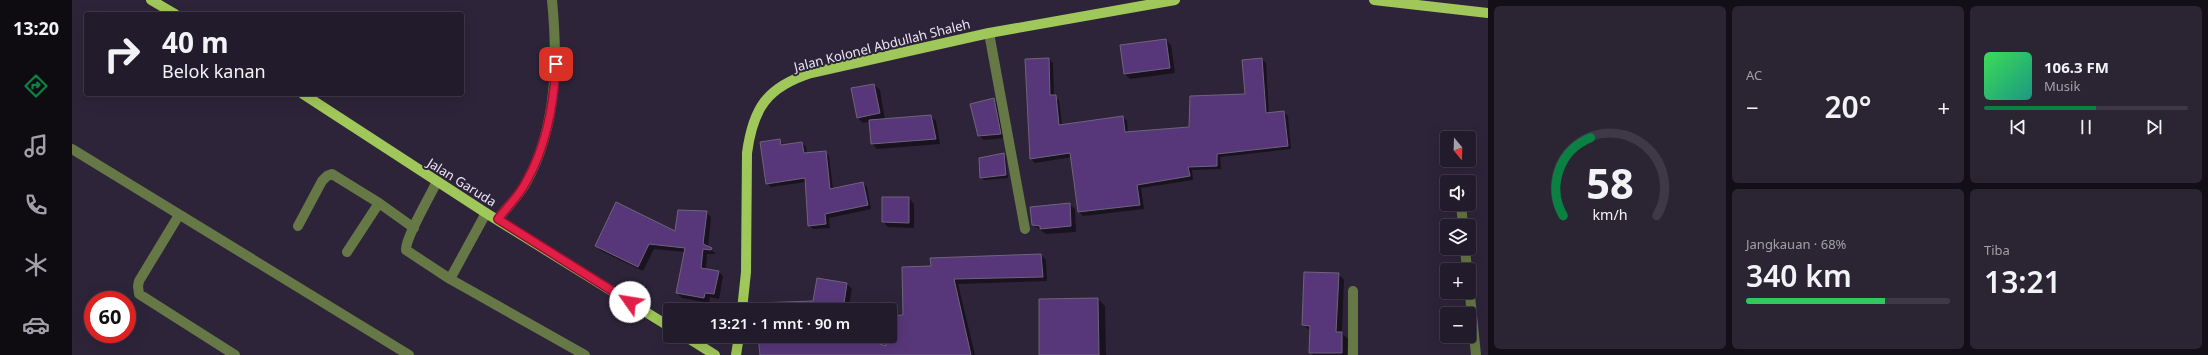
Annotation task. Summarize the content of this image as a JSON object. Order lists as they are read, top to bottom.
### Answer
{
  "streets": {
    "main road": ["Jalan Kolonel Abdullah Shaleh", "Jalan Garuda"]
  },
  "north": "bottom",
  "page": {
    "tabs": "13:20",
    "tile": [
      "AC",
      ["Jangkauan · 68%", "340 km"],
      ["Tiba", "13:21"]
    ],
    "turn": ["40 m", "Belok kanan"],
    "song": ["106.3 FM", "Musik"],
    "heat": ["−", "20°", "+"],
    "map_buttons": ["+", "−"],
    "limit": "60",
    "trip": "13:21 · 1 mnt · 90 m",
    "gauge": ["58", "km/h"]
  }
}
